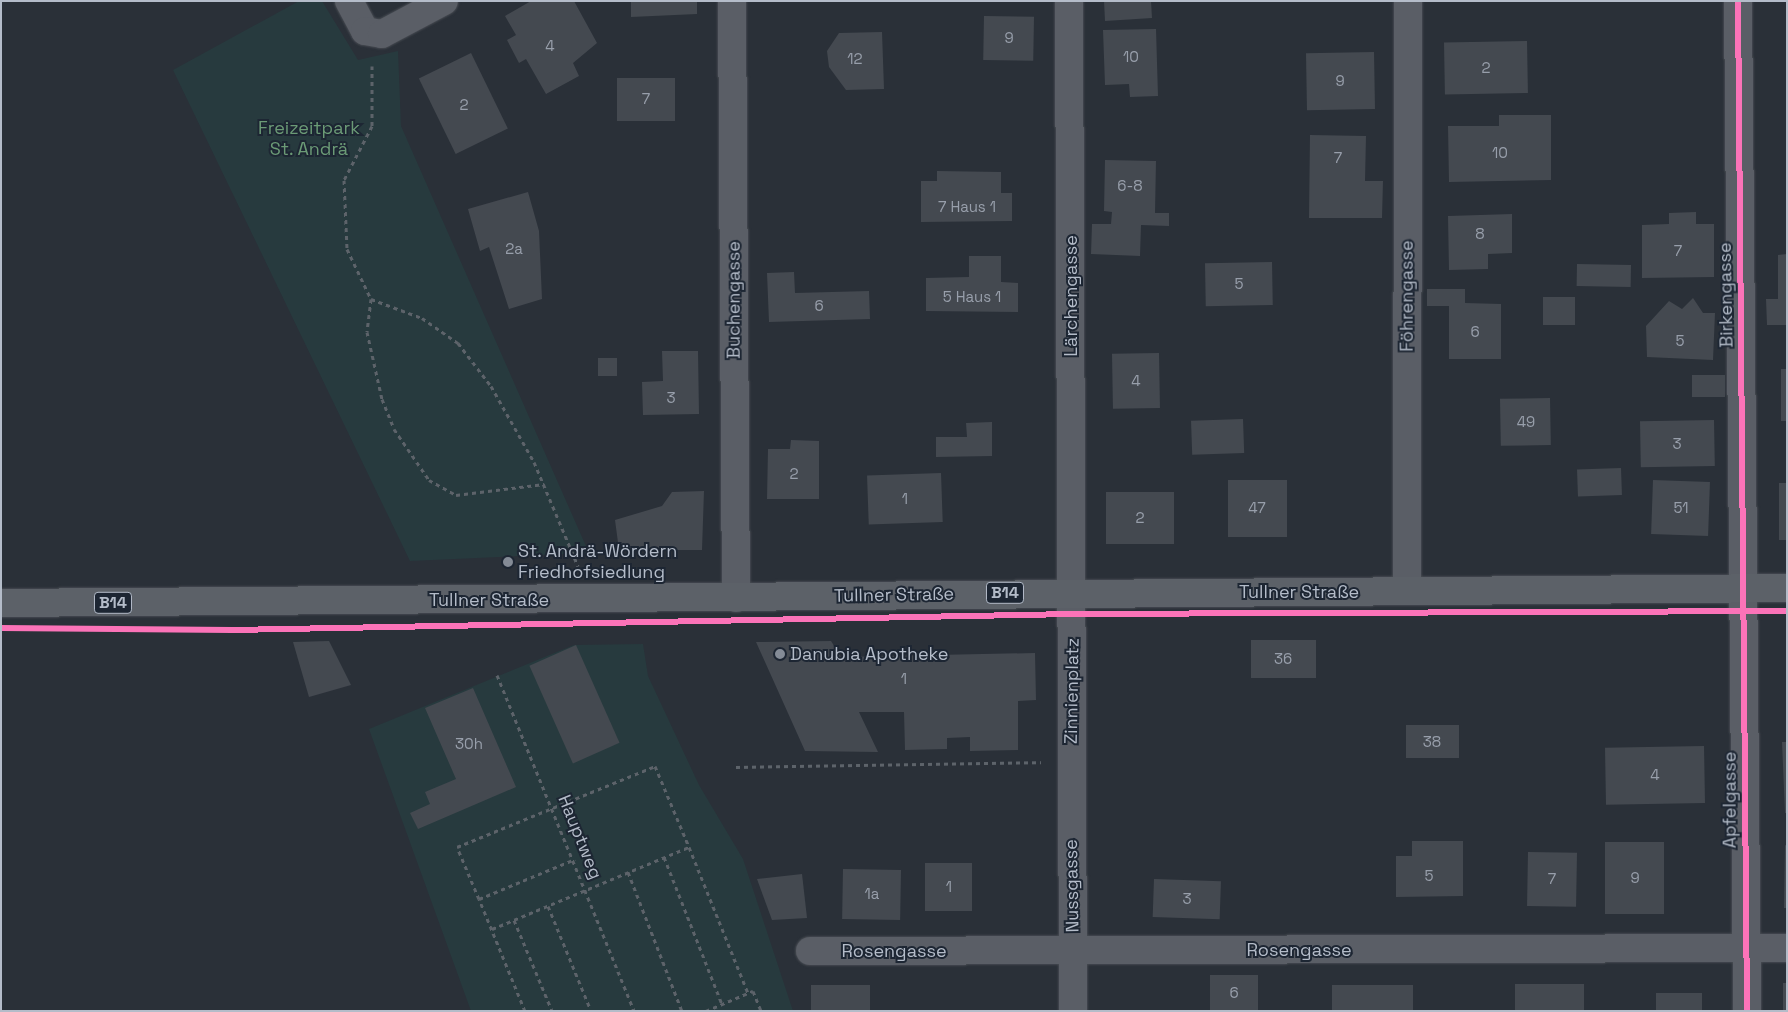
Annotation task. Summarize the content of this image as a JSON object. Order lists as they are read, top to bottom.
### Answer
{
  "streets": {
    "main road": ["Tullner Straße", "B14"],
    "street": [
      "Birkengasse",
      "Lärchengasse",
      "Föhrengasse",
      "Buchengasse",
      "Zinnienplatz",
      "Apfelgasse",
      "Nussgasse",
      "Rosengasse"
    ],
    "path": ["Hauptweg"]
  },
  "crossings": [
    ["Birkengasse", "Tullner Straße"],
    ["Birkengasse", "Apfelgasse"],
    ["Lärchengasse", "Tullner Straße"],
    ["Lärchengasse", "Zinnienplatz"],
    ["Föhrengasse", "Tullner Straße"],
    ["Buchengasse", "Tullner Straße"],
    ["Tullner Straße", "Zinnienplatz"],
    ["Tullner Straße", "Apfelgasse"],
    ["Zinnienplatz", "Nussgasse"],
    ["Apfelgasse", "Rosengasse"],
    ["Nussgasse", "Rosengasse"]
  ],
  "parks": ["Freizeitpark St. Andrä"],
  "places": ["St. Andrä-Wördern Friedhofsiedlung", "Danubia Apotheke"],
  "house_numbers": [
    "9",
    "4",
    "10",
    "12",
    "2",
    "9",
    "7",
    "2",
    "10",
    "7",
    "6-8",
    "7 Haus 1",
    "8",
    "2a",
    "7",
    "5",
    "5 Haus 1",
    "6",
    "6",
    "5",
    "4",
    "3",
    "49",
    "3",
    "2",
    "1",
    "47",
    "51",
    "2",
    "36",
    "1",
    "38",
    "30h",
    "4",
    "5",
    "9",
    "7",
    "1",
    "1a",
    "3",
    "6"
  ]
}
